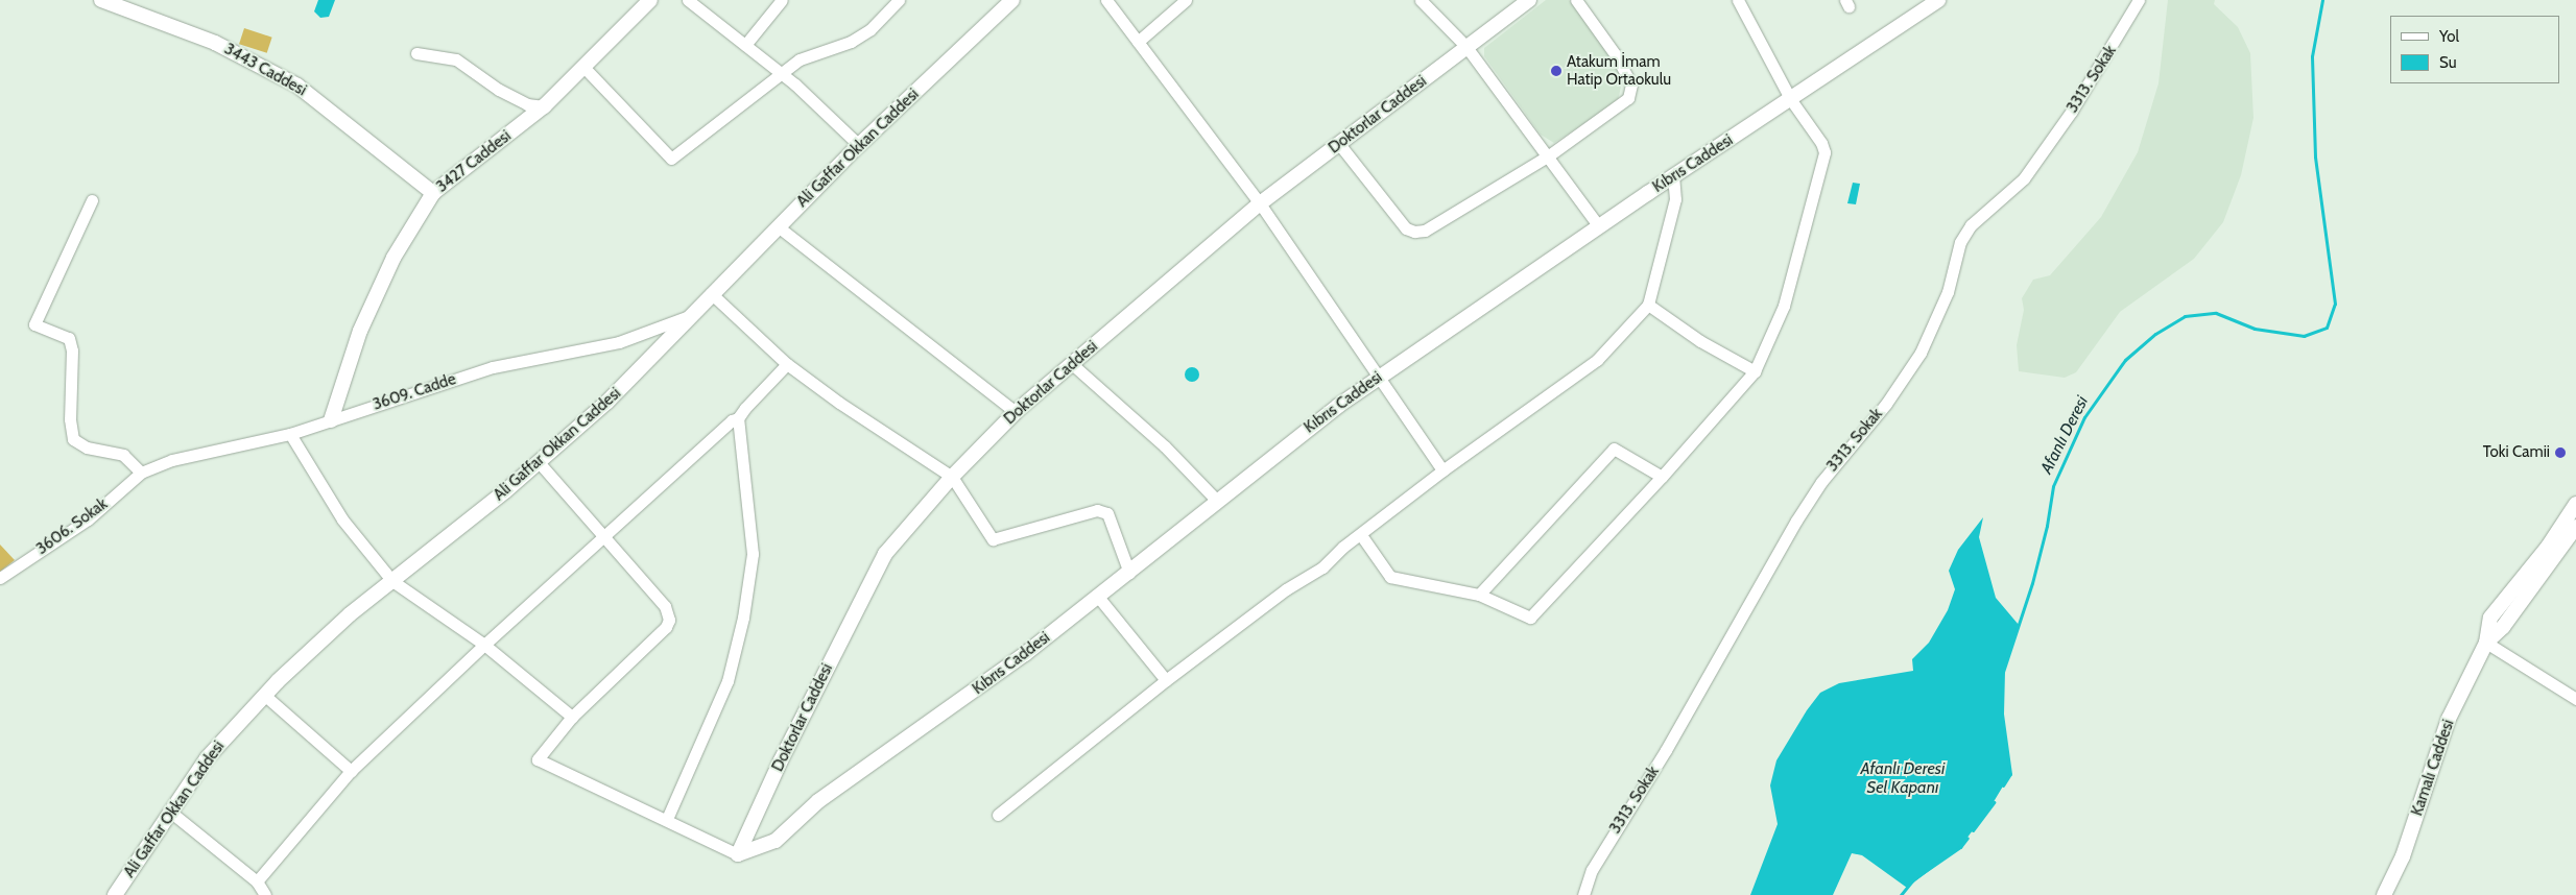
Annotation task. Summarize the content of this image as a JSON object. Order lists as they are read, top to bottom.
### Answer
{
  "streets": {
    "street": [
      "3443 Caddesi",
      "3313. Sokak",
      "Doktorlar Caddesi",
      "Ali Gaffar Okkan Caddesi",
      "3427 Caddesi",
      "Kıbrıs Caddesi",
      "3609. Cadde",
      "3606. Sokak",
      "Kamalı Caddesi"
    ]
  },
  "crossings": [
    ["3443 Caddesi", "3427 Caddesi"],
    ["Doktorlar Caddesi", "Kıbrıs Caddesi"],
    ["Ali Gaffar Okkan Caddesi", "3609. Cadde"],
    ["3427 Caddesi", "3609. Cadde"],
    ["3609. Cadde", "3606. Sokak"]
  ],
  "water": ["Afanlı Deresi", "Afanlı Deresi Sel Kapanı"],
  "places": ["Atakum İmam Hatip Ortaokulu", "Toki Camii"],
  "legend": ["Yol", "Su"]
}
